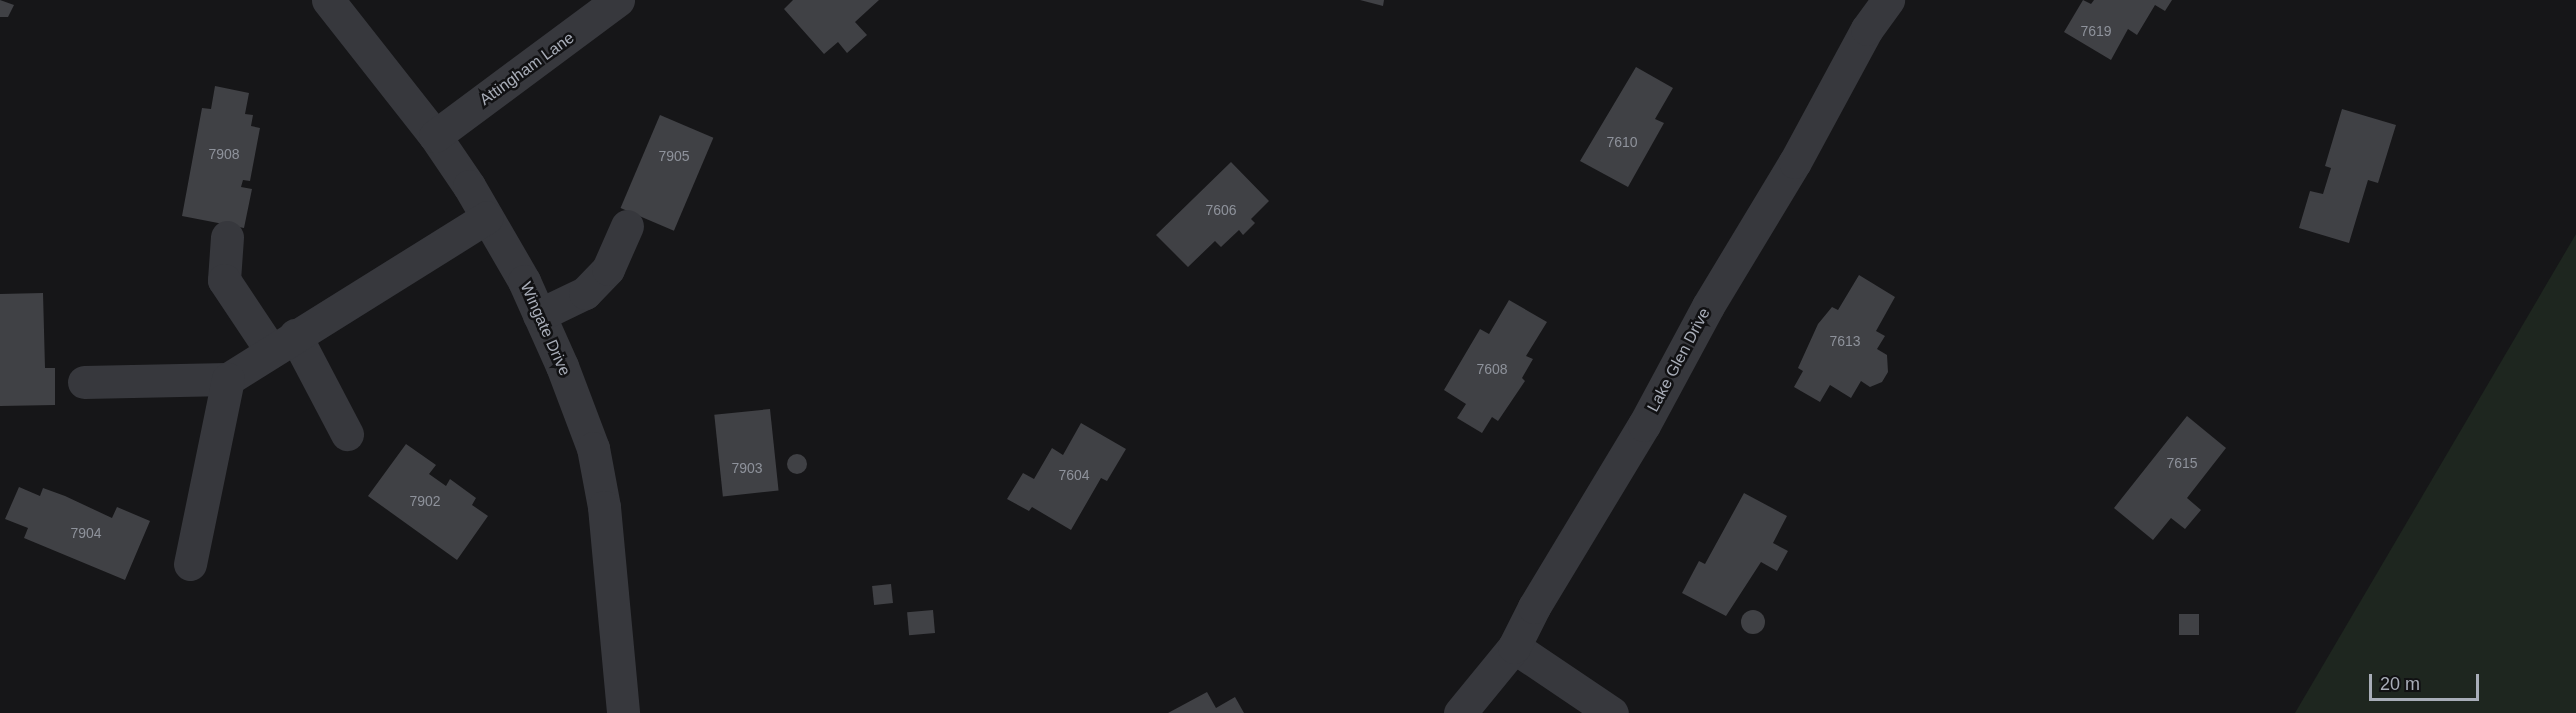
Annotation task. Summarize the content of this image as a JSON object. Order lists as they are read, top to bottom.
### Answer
{
  "streets": {
    "street": ["Attingham Lane", "Wingate Drive", "Lake Glen Drive"]
  },
  "crossings": [
    ["Attingham Lane", "Wingate Drive"]
  ],
  "house_numbers": [
    "7619",
    "7610",
    "7908",
    "7905",
    "7606",
    "7613",
    "7608",
    "7615",
    "7903",
    "7604",
    "7902",
    "7904"
  ],
  "scale_bar": "20 m"
}
